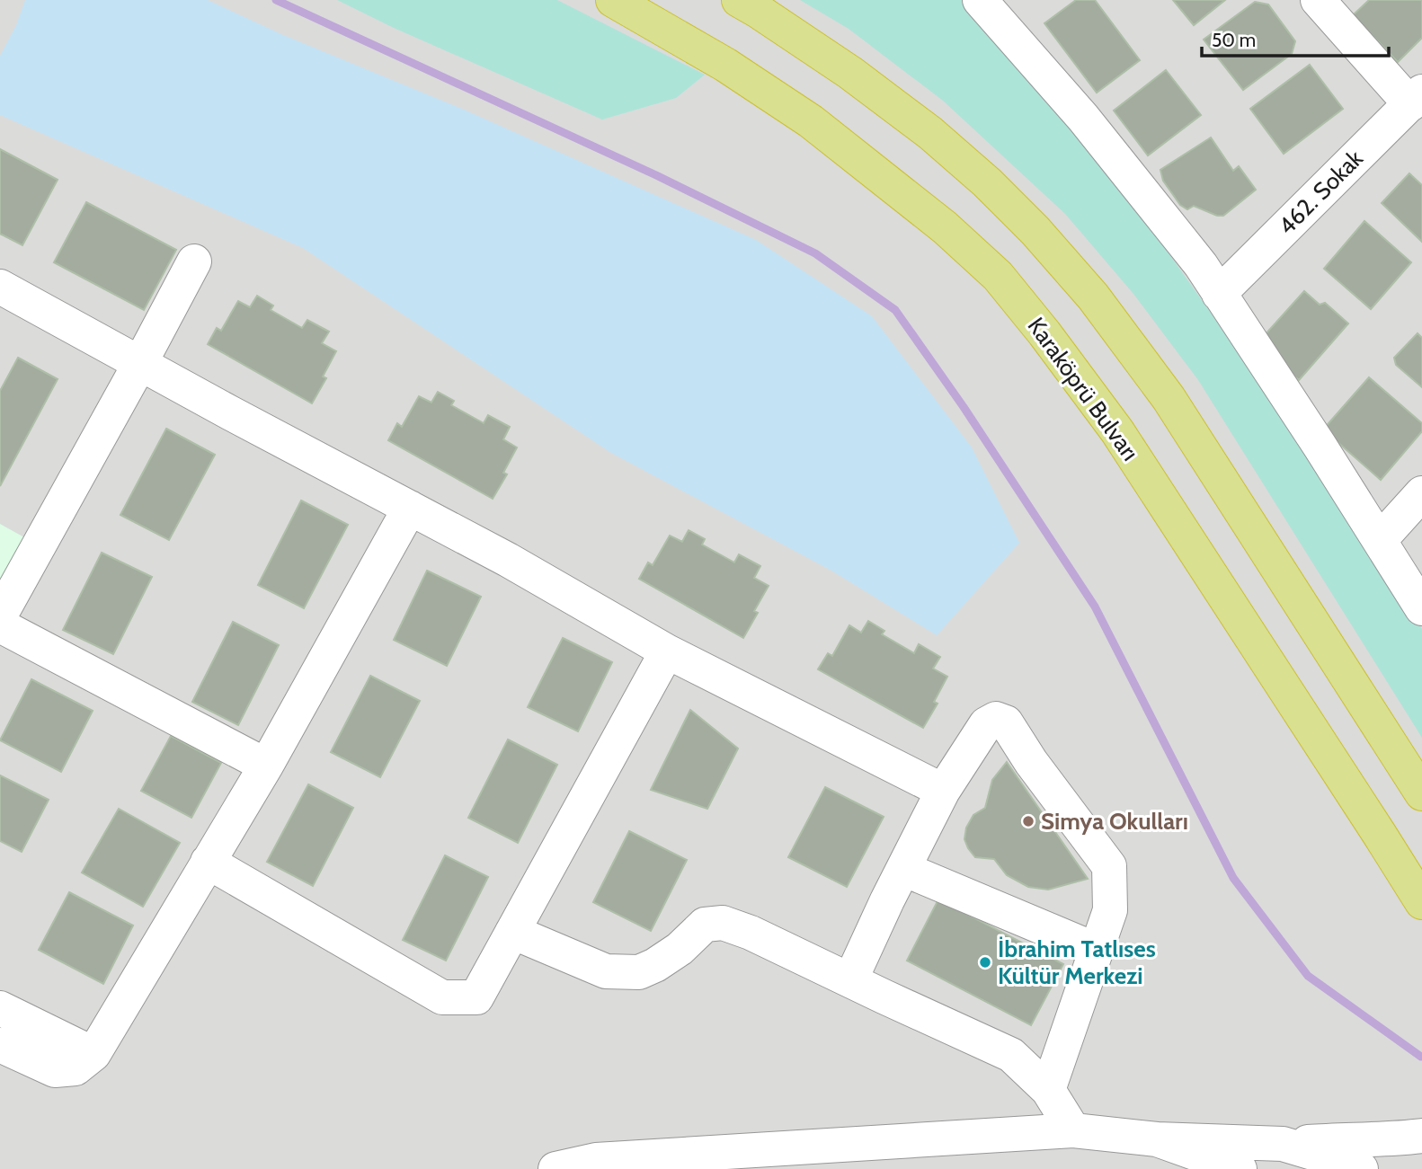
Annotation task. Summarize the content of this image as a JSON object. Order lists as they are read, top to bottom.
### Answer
{
  "streets": {
    "highway": ["Karaköprü Bulvarı"],
    "street": ["462. Sokak"]
  },
  "places": ["Simya Okulları", "İbrahim Tatlıses Kültür Merkezi"],
  "scale_bar": "50 m"
}
